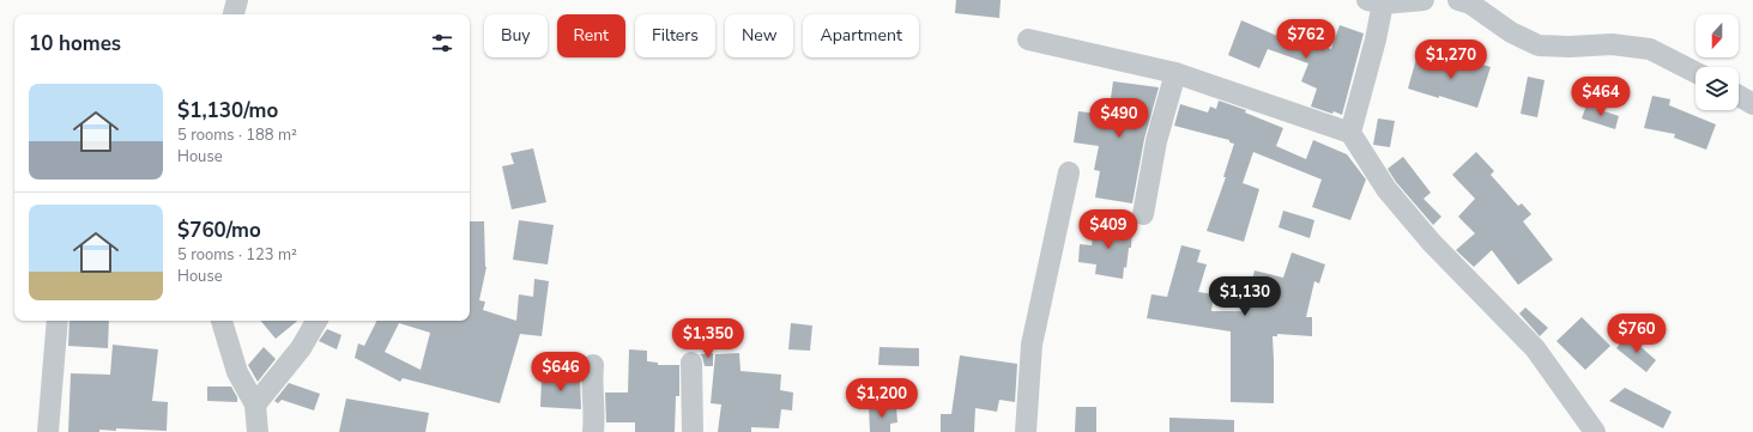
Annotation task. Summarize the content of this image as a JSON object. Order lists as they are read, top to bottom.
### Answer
{
  "north": "bottom",
  "page": {
    "chip": [
      "Buy",
      "Rent",
      "Filters",
      "New",
      "Apartment"
    ],
    "heading": "10 homes",
    "price": [
      "$762",
      "$1,270",
      "$464",
      "$490",
      "$409",
      "$1,130",
      "$760",
      "$1,350",
      "$646",
      "$1,200"
    ],
    "list": [
      {
        "name": "$1,130/mo",
        "note": "5 rooms · 188 m² · House"
      },
      {
        "name": "$760/mo",
        "note": "5 rooms · 123 m² · House"
      }
    ]
  }
}
